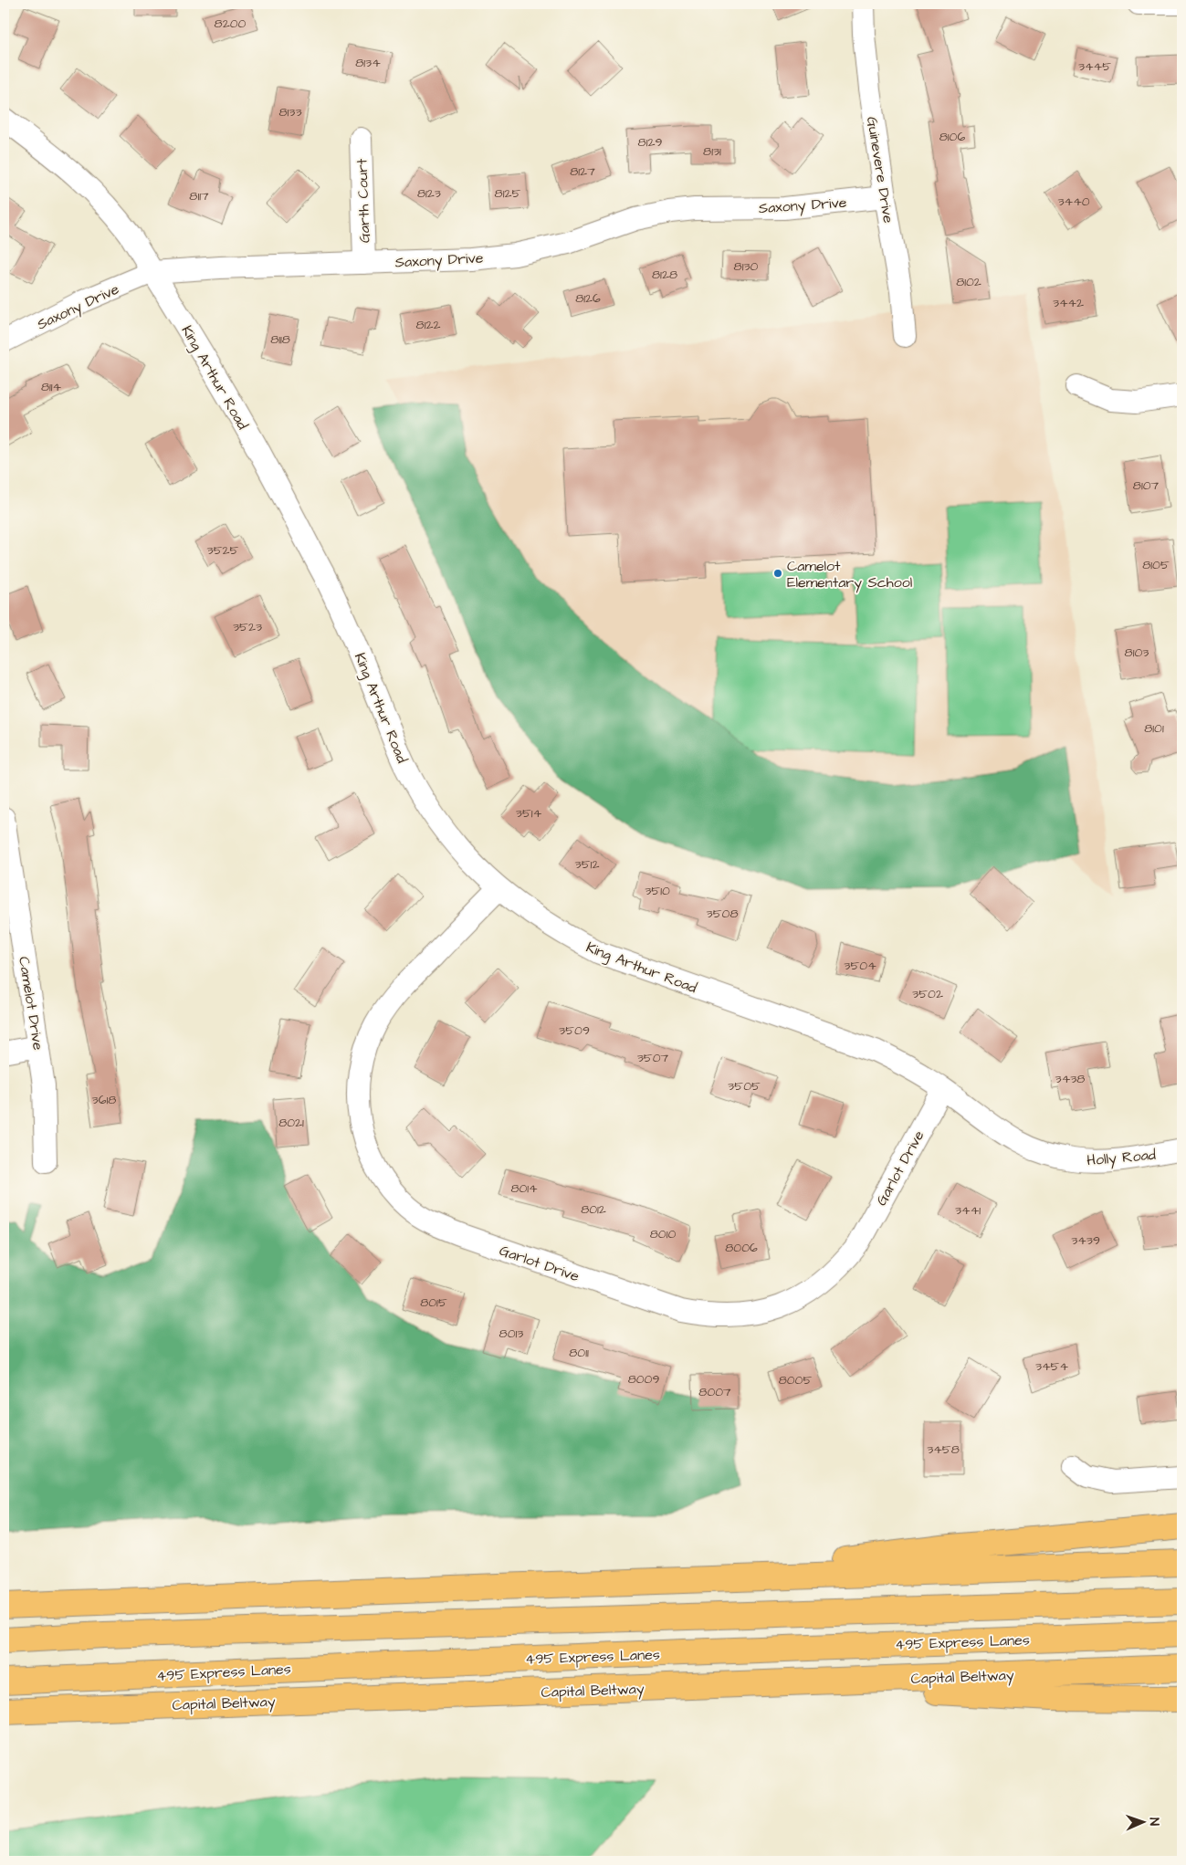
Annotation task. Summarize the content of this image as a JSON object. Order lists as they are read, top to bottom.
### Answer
{
  "streets": {
    "highway": ["495 Express Lanes", "Capital Beltway"],
    "street": [
      "Guinevere Drive",
      "Garth Court",
      "Saxony Drive",
      "King Arthur Road",
      "Camelot Drive",
      "Holly Road",
      "Garlot Drive"
    ]
  },
  "crossings": [
    ["Guinevere Drive", "Saxony Drive"],
    ["Garth Court", "Saxony Drive"],
    ["Saxony Drive", "King Arthur Road"],
    ["King Arthur Road", "Holly Road"],
    ["King Arthur Road", "Garlot Drive"],
    ["Holly Road", "Garlot Drive"]
  ],
  "places": ["Camelot Elementary School"],
  "house_numbers": [
    "8200",
    "8134",
    "3445",
    "8133",
    "8106",
    "8129",
    "8131",
    "8127",
    "8123",
    "8125",
    "8117",
    "3440",
    "8130",
    "8128",
    "8102",
    "8126",
    "3442",
    "8122",
    "8118",
    "8114",
    "8107",
    "3525",
    "8105",
    "3523",
    "8103",
    "8101",
    "3514",
    "3512",
    "3510",
    "3508",
    "3504",
    "3502",
    "3509",
    "3507",
    "3438",
    "3505",
    "3618",
    "8021",
    "8014",
    "8012",
    "3441",
    "8010",
    "3439",
    "8006",
    "8015",
    "8013",
    "8011",
    "3454",
    "8009",
    "8005",
    "8007",
    "3458"
  ],
  "north": "right"
}
